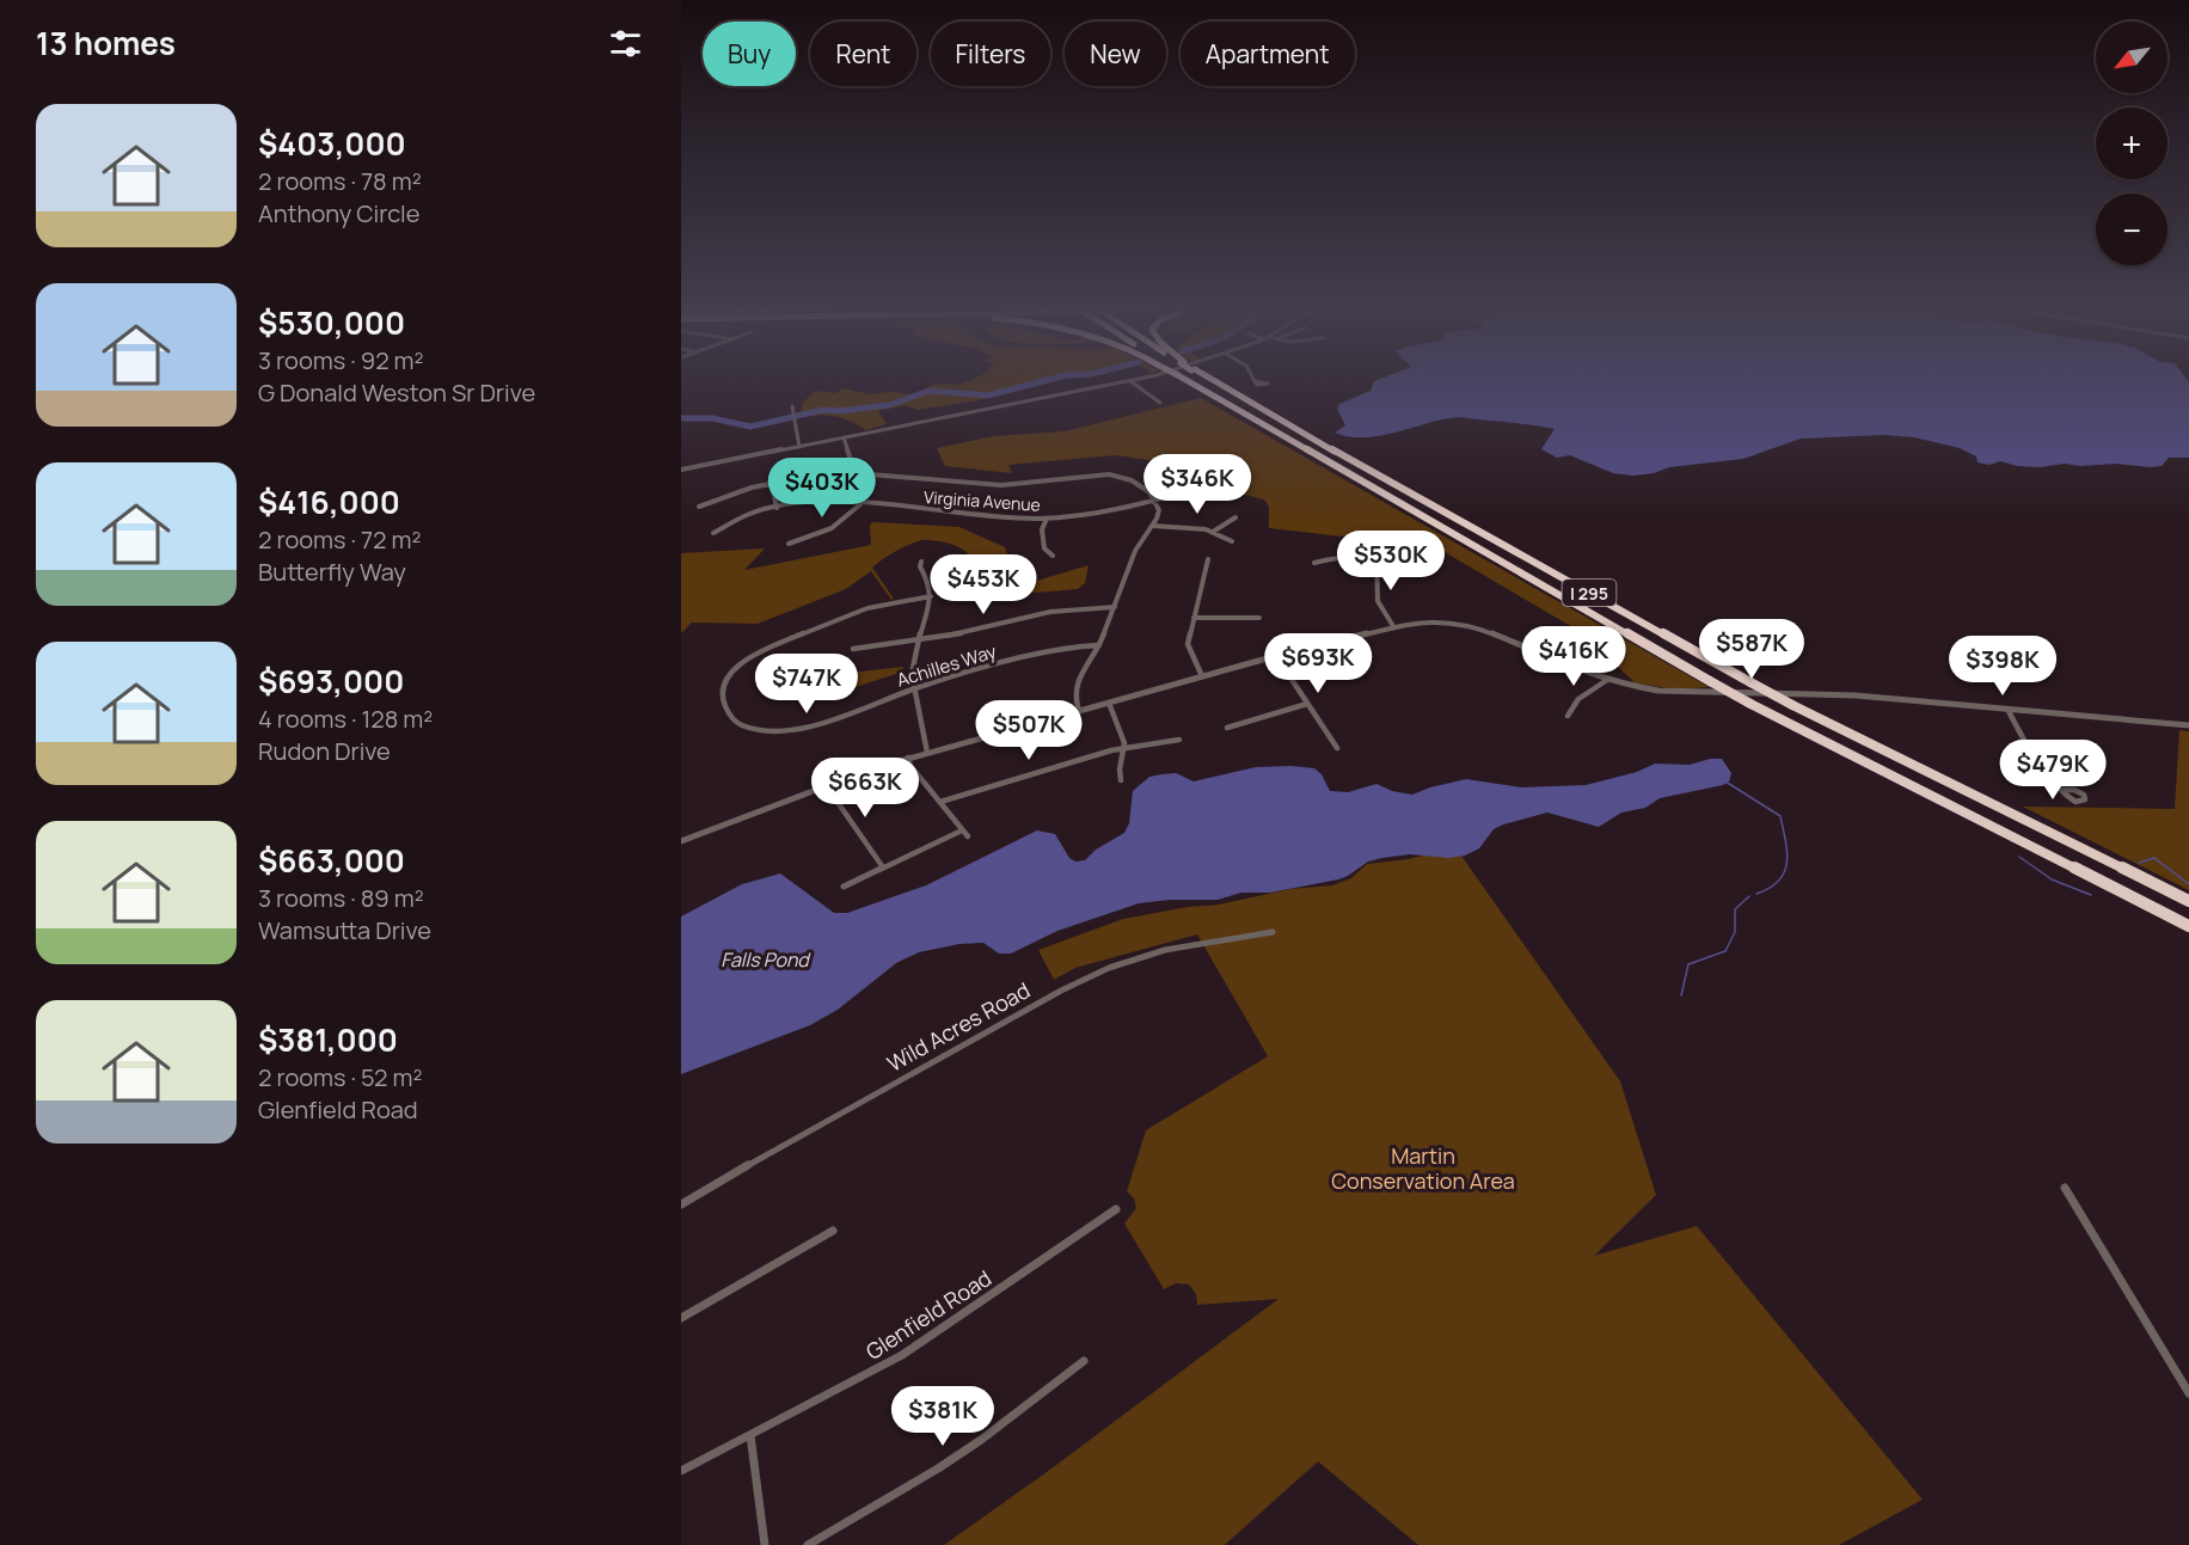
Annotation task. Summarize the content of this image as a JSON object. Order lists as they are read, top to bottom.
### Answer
{
  "streets": {
    "highway": ["I 295"],
    "street": [
      "Virginia Avenue",
      "Achilles Way",
      "Wild Acres Road",
      "Glenfield Road"
    ]
  },
  "water": ["Falls Pond"],
  "parks": ["Martin Conservation Area"],
  "north": "bottom left",
  "page": {
    "heading": "13 homes",
    "map_buttons": ["+", "−"],
    "chip": [
      "Buy",
      "Rent",
      "Filters",
      "New",
      "Apartment"
    ],
    "list": [
      {
        "name": "$403,000",
        "note": "2 rooms · 78 m² · Anthony Circle"
      },
      {
        "name": "$530,000",
        "note": "3 rooms · 92 m² · G Donald Weston Sr Drive"
      },
      {
        "name": "$416,000",
        "note": "2 rooms · 72 m² · Butterfly Way"
      },
      {
        "name": "$693,000",
        "note": "4 rooms · 128 m² · Rudon Drive"
      },
      {
        "name": "$663,000",
        "note": "3 rooms · 89 m² · Wamsutta Drive"
      },
      {
        "name": "$381,000",
        "note": "2 rooms · 52 m² · Glenfield Road"
      }
    ],
    "price": [
      "$346K",
      "$403K",
      "$530K",
      "$453K",
      "$587K",
      "$416K",
      "$693K",
      "$398K",
      "$747K",
      "$507K",
      "$479K",
      "$663K",
      "$381K"
    ]
  }
}
